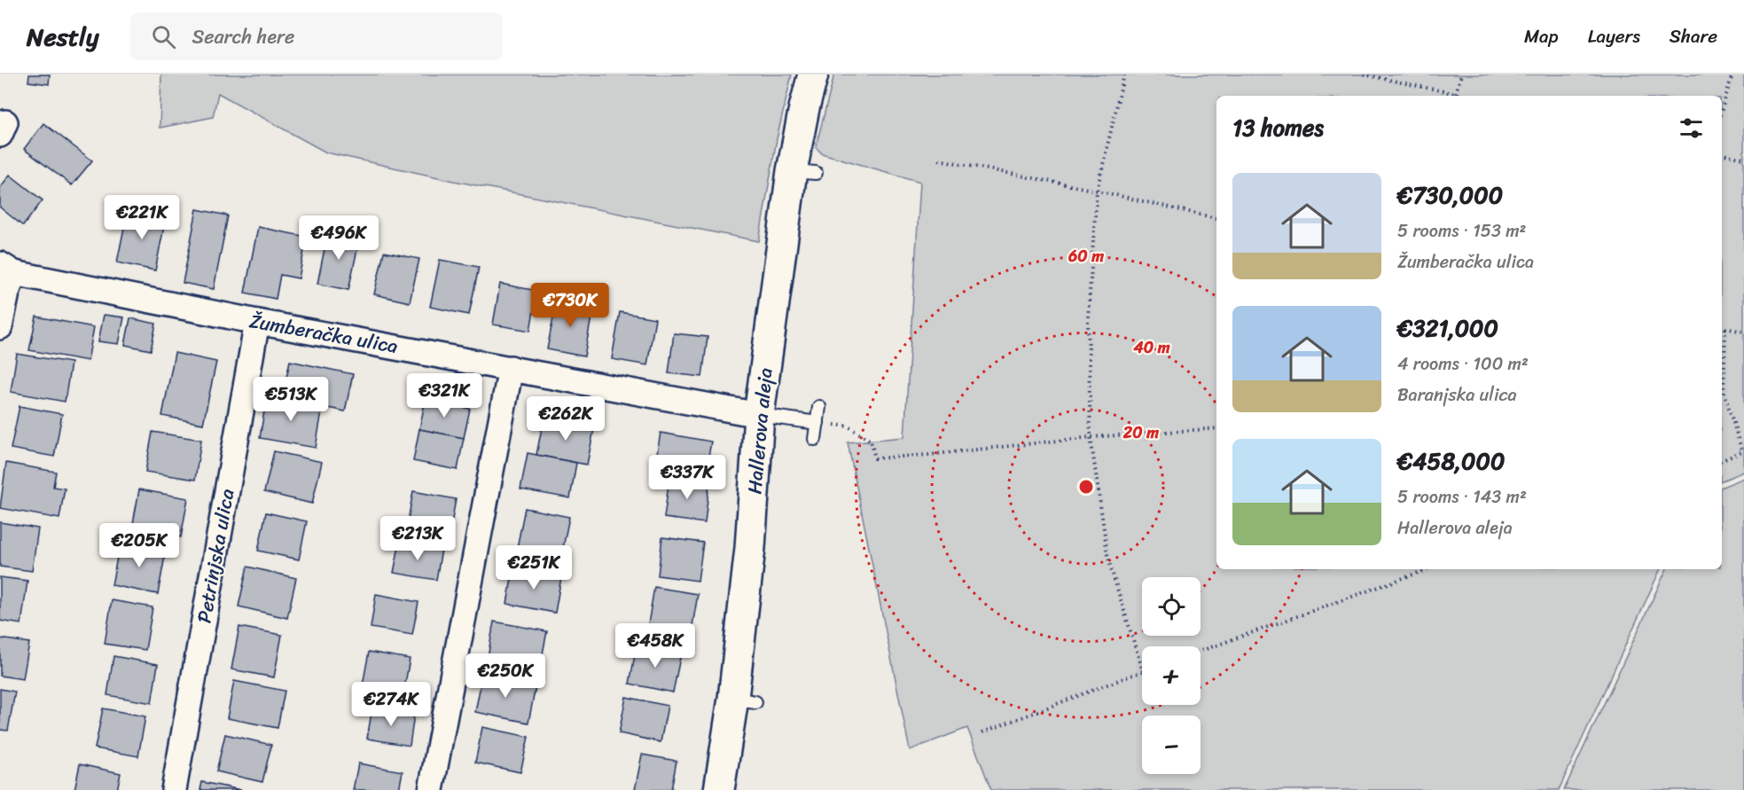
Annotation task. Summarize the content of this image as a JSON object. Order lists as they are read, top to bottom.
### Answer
{
  "streets": {
    "main road": ["Hallerova aleja"],
    "street": ["Žumberačka ulica", "Petrinjska ulica"]
  },
  "crossings": [
    ["Žumberačka ulica", "Hallerova aleja"],
    ["Žumberačka ulica", "Petrinjska ulica"]
  ],
  "page": {
    "header": "Nestly",
    "search": "Search here",
    "nav": ["Map", "Layers", "Share"],
    "heading": "13 homes",
    "list": [
      {
        "name": "€730,000",
        "note": "5 rooms · 153 m² · Žumberačka ulica"
      },
      {
        "name": "€321,000",
        "note": "4 rooms · 100 m² · Baranjska ulica"
      },
      {
        "name": "€458,000",
        "note": "5 rooms · 143 m² · Hallerova aleja"
      }
    ],
    "price": [
      "€221K",
      "€496K",
      "€730K",
      "€321K",
      "€513K",
      "€262K",
      "€337K",
      "€213K",
      "€205K",
      "€251K",
      "€458K",
      "€250K",
      "€274K"
    ],
    "map_buttons": ["+", "−"]
  },
  "rings": ["60 m", "40 m", "20 m"]
}
